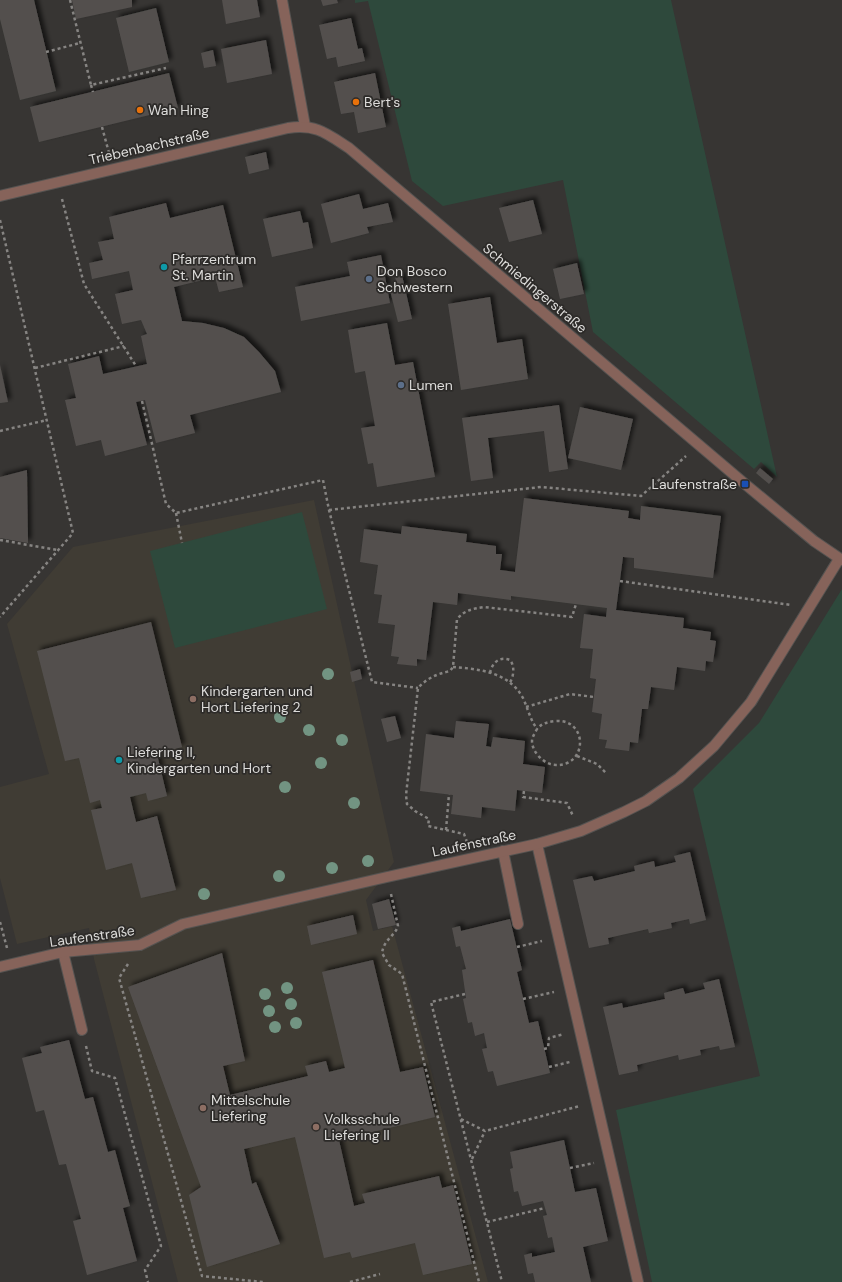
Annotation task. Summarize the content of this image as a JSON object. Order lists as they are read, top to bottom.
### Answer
{
  "streets": {
    "street": ["Triebenbachstraße", "Schmiedingerstraße", "Laufenstraße"]
  },
  "crossings": [
    ["Triebenbachstraße", "Schmiedingerstraße"],
    ["Schmiedingerstraße", "Laufenstraße"]
  ],
  "places": {
    "other": [
      "Bert's",
      "Wah Hing",
      "Pfarrzentrum St. Martin",
      "Don Bosco Schwestern",
      "Lumen",
      "Kindergarten und Hort Liefering 2",
      "Liefering II, Kindergarten und Hort",
      "Mittelschule Liefering",
      "Volksschule Liefering II"
    ],
    "transit": ["Laufenstraße"]
  }
}
